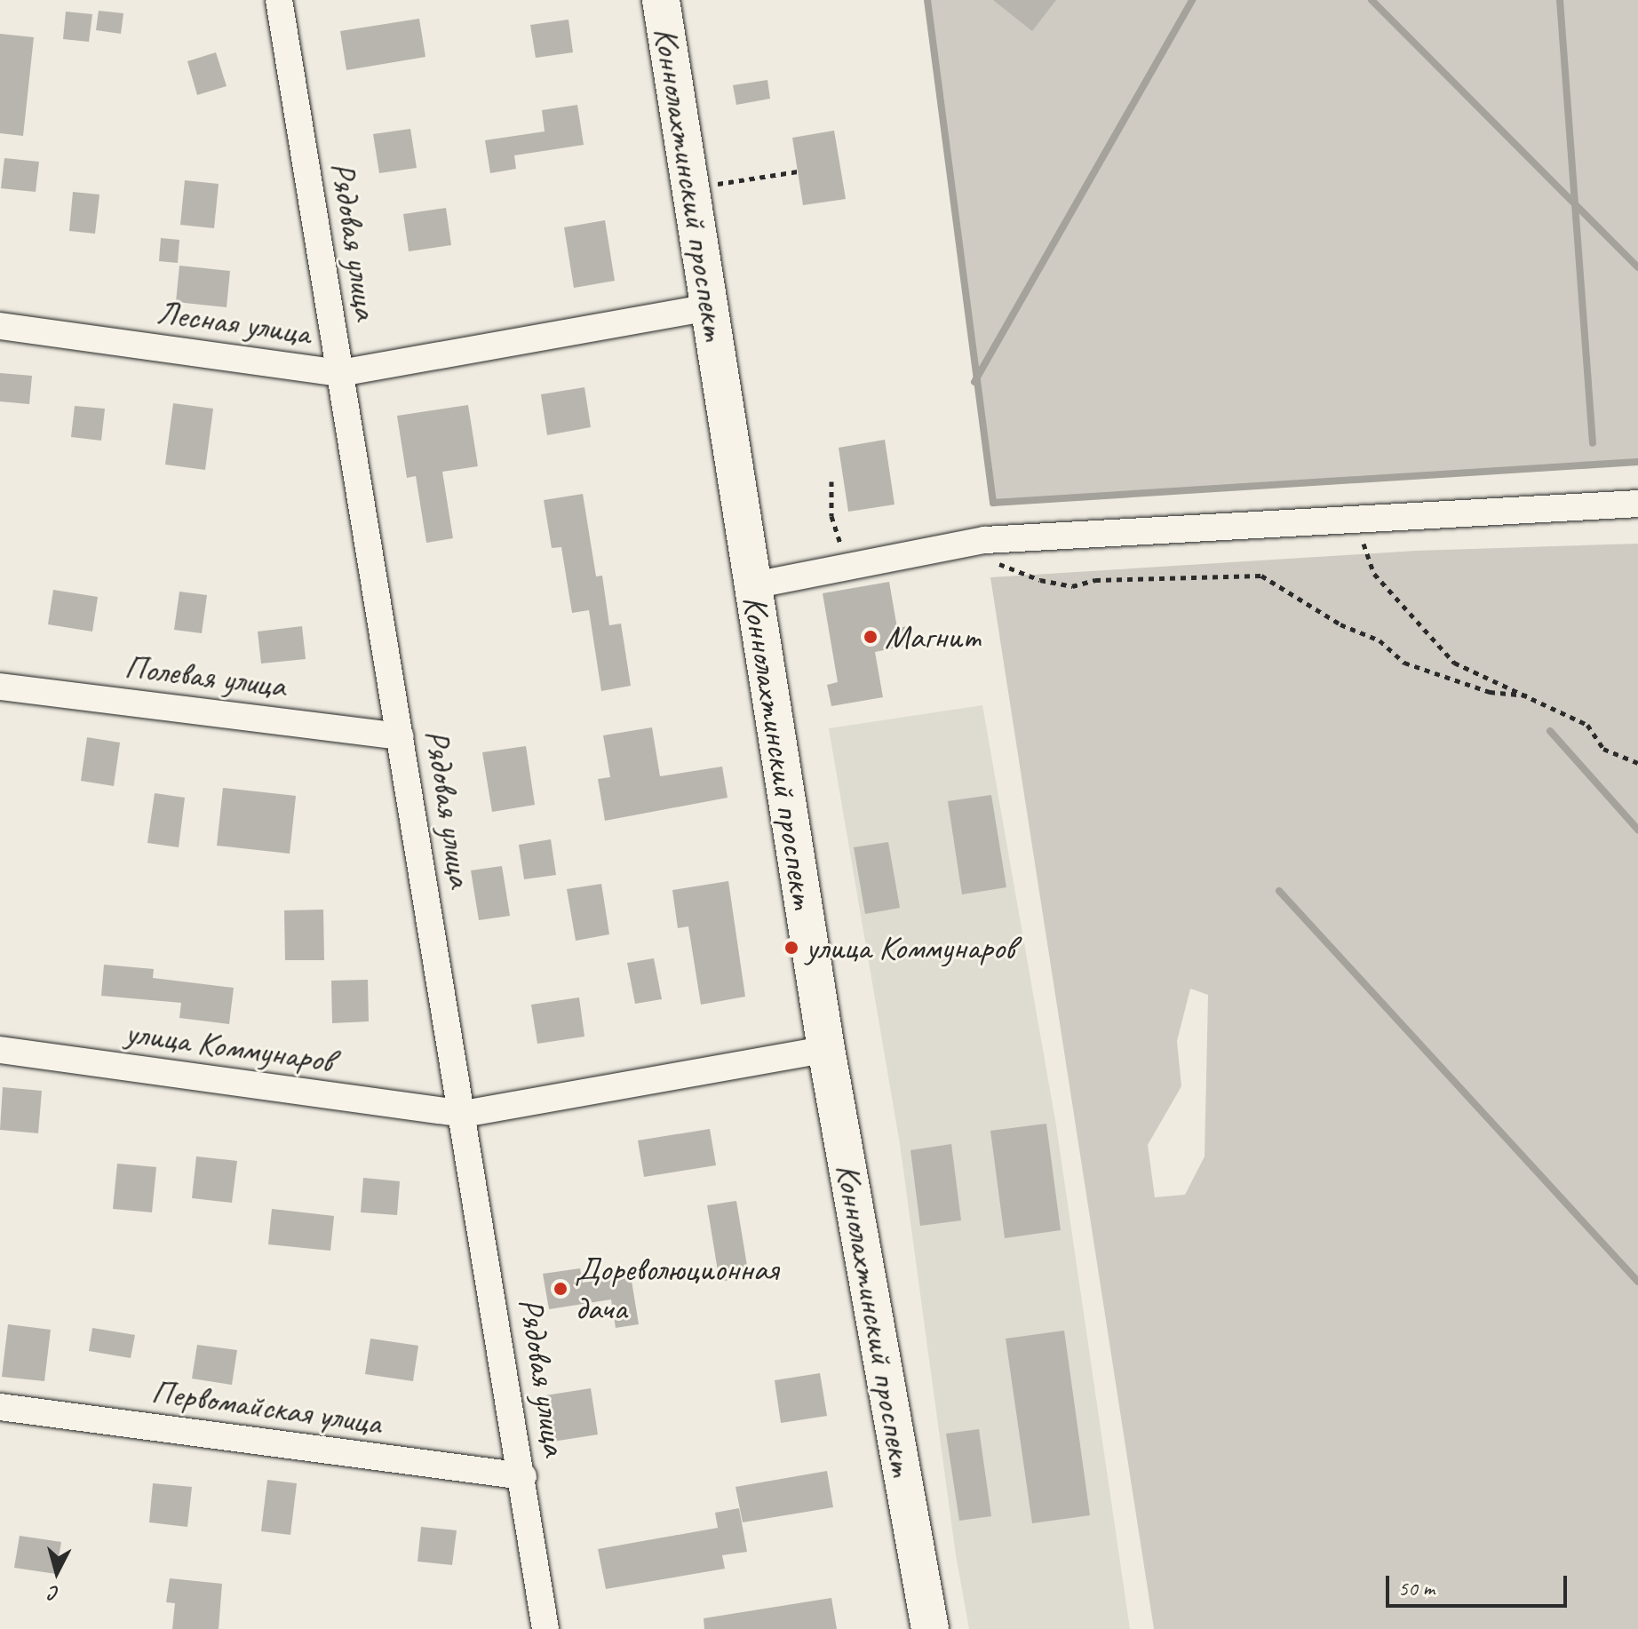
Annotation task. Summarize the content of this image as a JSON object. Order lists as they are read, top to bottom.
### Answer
{
  "streets": {
    "main road": ["Коннолахтинский проспект"],
    "street": [
      "Рядовая улица",
      "Лесная улица",
      "Полевая улица",
      "улица Коммунаров",
      "Первомайская улица"
    ]
  },
  "crossings": [
    ["Коннолахтинский проспект", "Лесная улица"],
    ["Коннолахтинский проспект", "улица Коммунаров"],
    ["Рядовая улица", "Лесная улица"],
    ["Рядовая улица", "Полевая улица"],
    ["Рядовая улица", "улица Коммунаров"],
    ["Рядовая улица", "Первомайская улица"]
  ],
  "places": ["Магнит", "улица Коммунаров", "Дореволюционная дача"],
  "scale_bar": "50 m",
  "north": "bottom"
}
